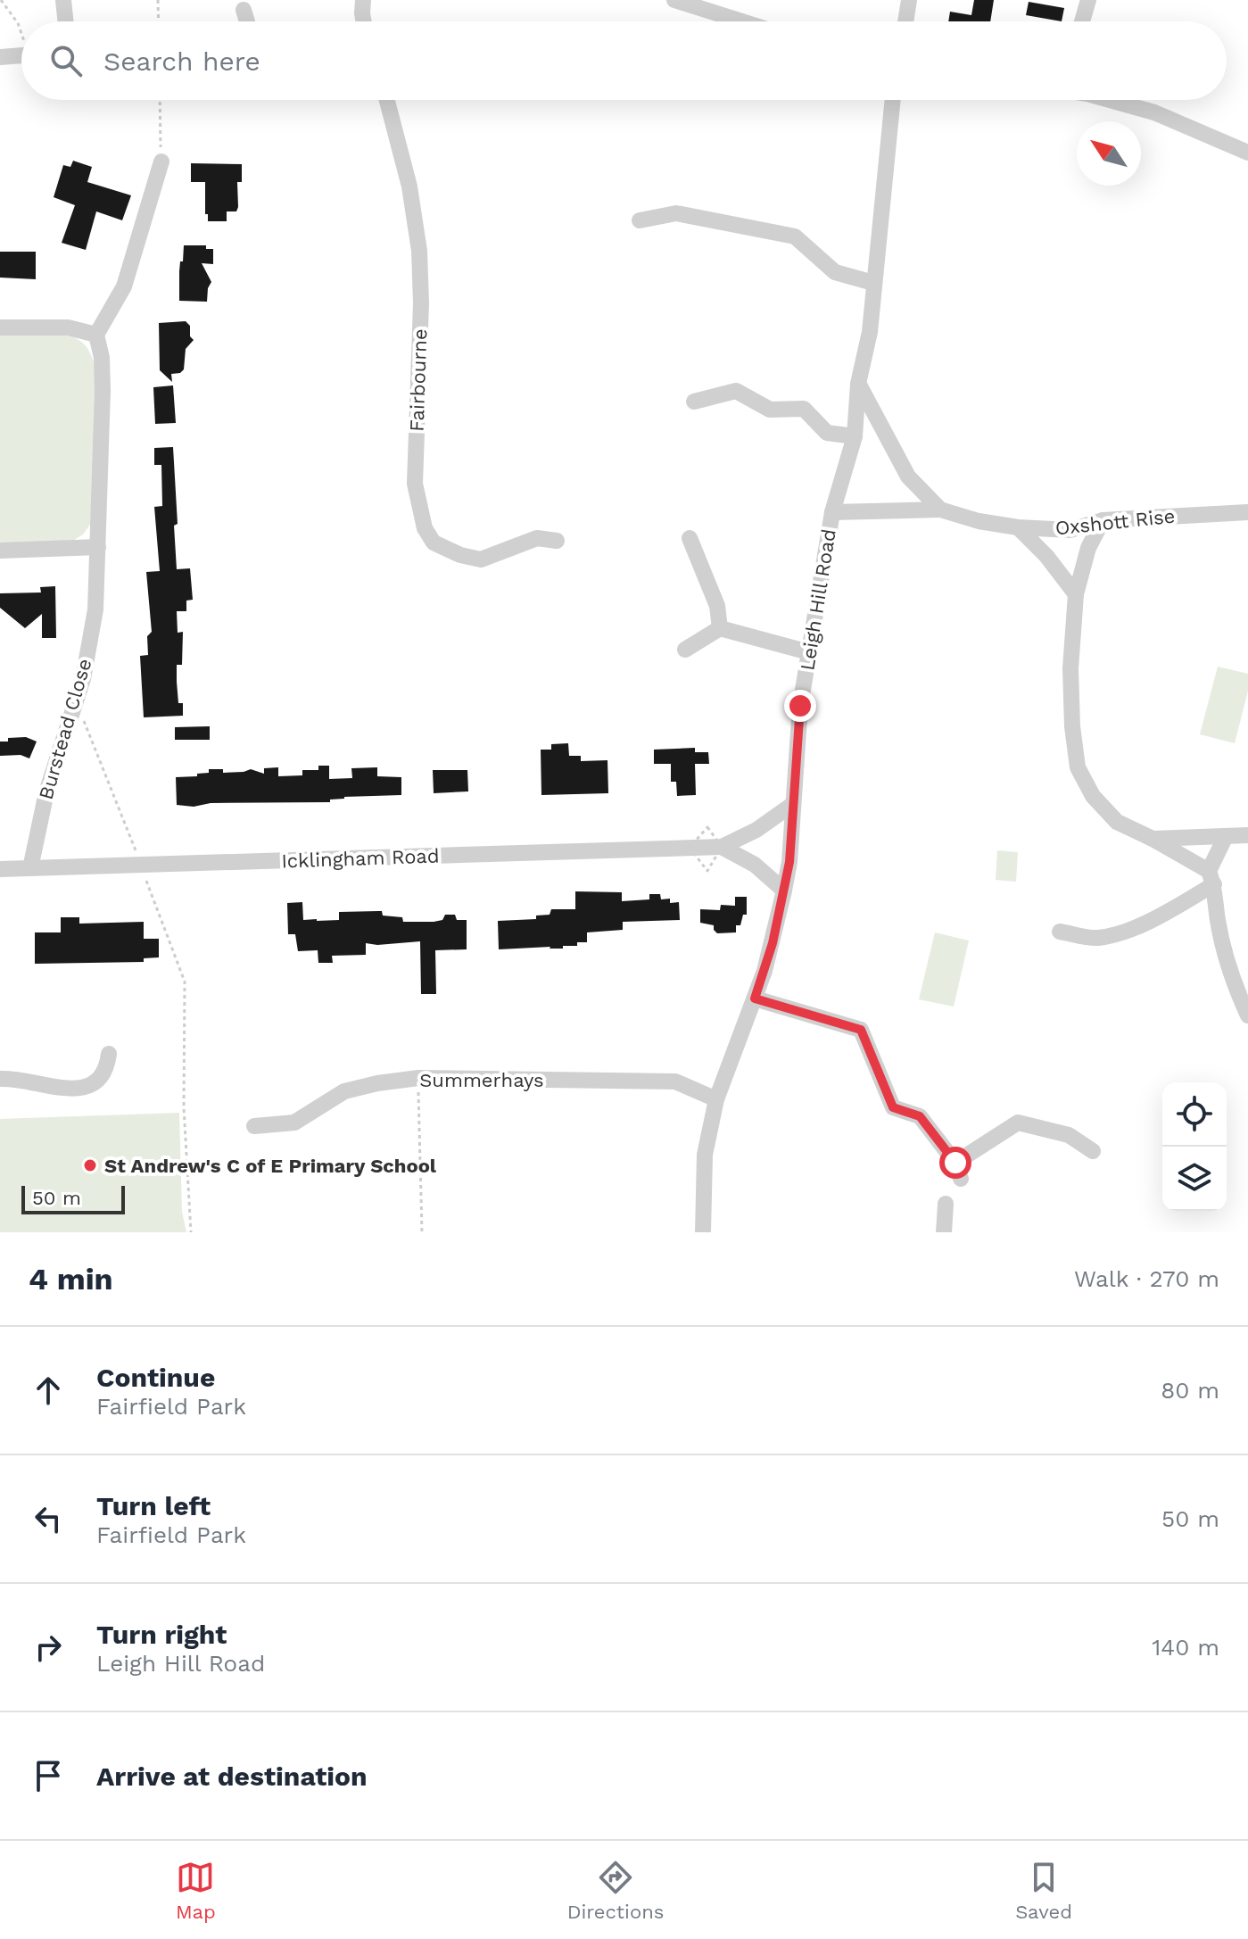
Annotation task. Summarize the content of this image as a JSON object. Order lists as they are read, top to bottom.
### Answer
{
  "streets": {
    "street": [
      "Fairbourne",
      "Oxshott Rise",
      "Leigh Hill Road",
      "Burstead Close",
      "Icklingham Road",
      "Summerhays"
    ]
  },
  "crossings": [
    ["Oxshott Rise", "Leigh Hill Road"],
    ["Leigh Hill Road", "Icklingham Road"],
    ["Leigh Hill Road", "Summerhays"],
    ["Burstead Close", "Icklingham Road"]
  ],
  "places": ["St Andrew's C of E Primary School"],
  "scale_bar": "50 m",
  "north": "top left",
  "page": {
    "search": "Search here",
    "scale": "50 m",
    "heading": ["4 min", "Walk · 270 m"],
    "list": [
      ["Continue", "Fairfield Park", "80 m"],
      ["Turn left", "Fairfield Park", "50 m"],
      ["Turn right", "Leigh Hill Road", "140 m"],
      "Arrive at destination"
    ],
    "nav": ["Map", "Directions", "Saved"]
  }
}
